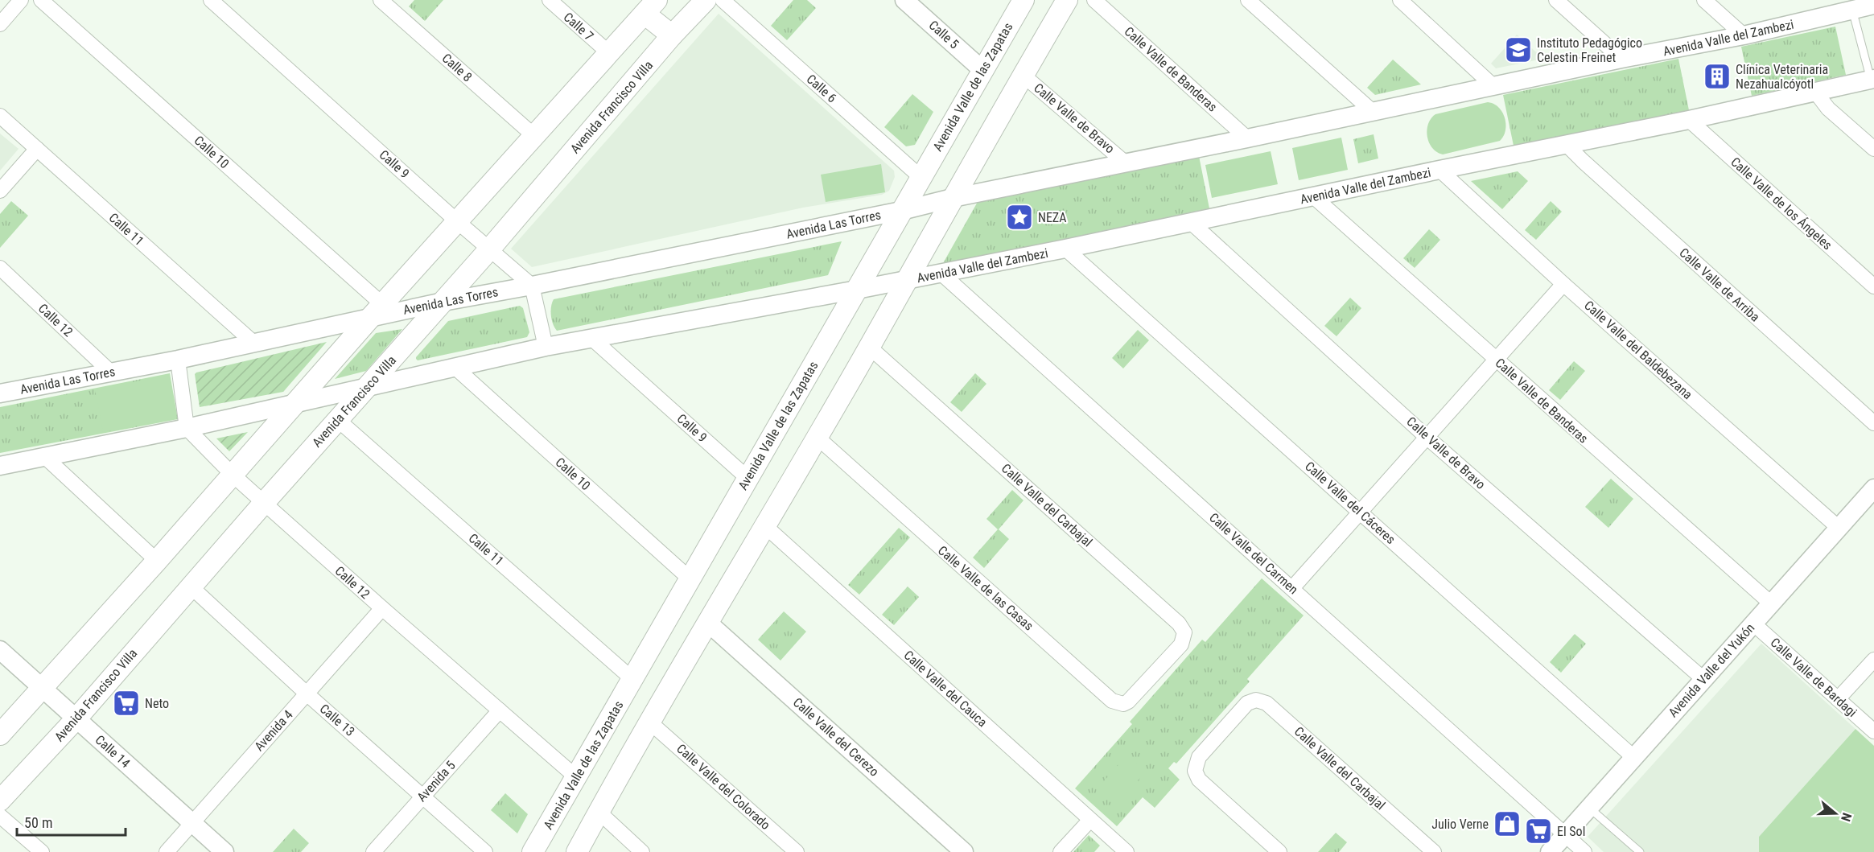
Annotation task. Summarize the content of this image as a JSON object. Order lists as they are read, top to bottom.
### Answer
{
  "streets": {
    "main road": ["Avenida Valle de las Zapatas", "Avenida Francisco Villa"],
    "street": [
      "Calle 7",
      "Calle 5",
      "Avenida Valle del Zambezi",
      "Calle 8",
      "Calle Valle de Banderas",
      "Calle 6",
      "Calle Valle de Bravo",
      "Calle 10",
      "Calle 9",
      "Calle Valle de los Ángeles",
      "Avenida Las Torres",
      "Calle 11",
      "Calle Valle de Arriba",
      "Calle 12",
      "Calle Valle del Baldebezana",
      "Calle Valle del Cáceres",
      "Calle Valle del Carbajal",
      "Calle Valle del Carmen",
      "Calle Valle de las Casas",
      "Avenida Valle del Yukón",
      "Calle Valle de Bardagi",
      "Calle Valle del Cauca",
      "Calle 13",
      "Avenida 4",
      "Calle Valle del Cerezo",
      "Calle 14",
      "Avenida 5",
      "Calle Valle del Colorado"
    ]
  },
  "crossings": [
    ["Calle 5", "Avenida Valle de las Zapatas"],
    ["Avenida Valle del Zambezi", "Calle Valle de Banderas"],
    ["Avenida Valle del Zambezi", "Avenida Valle de las Zapatas"],
    ["Avenida Valle del Zambezi", "Calle Valle de Bravo"],
    ["Avenida Valle del Zambezi", "Calle Valle de los Ángeles"],
    ["Avenida Valle del Zambezi", "Avenida Las Torres"],
    ["Avenida Valle del Zambezi", "Calle Valle de Arriba"],
    ["Avenida Valle del Zambezi", "Calle Valle del Baldebezana"],
    ["Avenida Valle del Zambezi", "Calle Valle del Cáceres"],
    ["Avenida Valle del Zambezi", "Calle Valle del Carmen"],
    ["Calle Valle de Banderas", "Avenida Valle del Yukón"],
    ["Avenida Valle de las Zapatas", "Calle 6"],
    ["Avenida Valle de las Zapatas", "Calle 10"],
    ["Avenida Valle de las Zapatas", "Calle 9"],
    ["Avenida Valle de las Zapatas", "Avenida Las Torres"],
    ["Avenida Valle de las Zapatas", "Calle 11"],
    ["Avenida Valle de las Zapatas", "Calle 12"],
    ["Avenida Francisco Villa", "Calle 9"],
    ["Avenida Francisco Villa", "Avenida Las Torres"],
    ["Avenida Francisco Villa", "Calle 11"],
    ["Avenida Francisco Villa", "Calle 12"],
    ["Avenida Francisco Villa", "Calle 13"],
    ["Avenida Francisco Villa", "Calle 14"],
    ["Calle Valle de Bravo", "Avenida Valle del Yukón"],
    ["Calle 10", "Avenida Las Torres"],
    ["Calle 9", "Avenida Las Torres"],
    ["Avenida Las Torres", "Calle 11"],
    ["Avenida Las Torres", "Calle 12"],
    ["Calle 12", "Avenida 4"],
    ["Calle 12", "Avenida 5"],
    ["Calle Valle del Baldebezana", "Avenida Valle del Yukón"],
    ["Calle Valle del Cáceres", "Avenida Valle del Yukón"],
    ["Calle Valle del Carbajal", "Calle Valle de las Casas"],
    ["Calle Valle del Carmen", "Avenida Valle del Yukón"],
    ["Avenida Valle del Yukón", "Calle Valle de Bardagi"],
    ["Calle 13", "Avenida 4"],
    ["Calle 13", "Avenida 5"],
    ["Avenida 4", "Calle 14"]
  ],
  "places": {
    "school or university": ["Instituto Pedagógico Celestin Freinet"],
    "building": ["Clínica Veterinaria Nezahualcóyotl"],
    "place": ["NEZA"],
    "supermarket": ["Neto", "El Sol"],
    "shop": ["Julio Verne"]
  },
  "scale_bar": "50 m",
  "north": "right"
}
